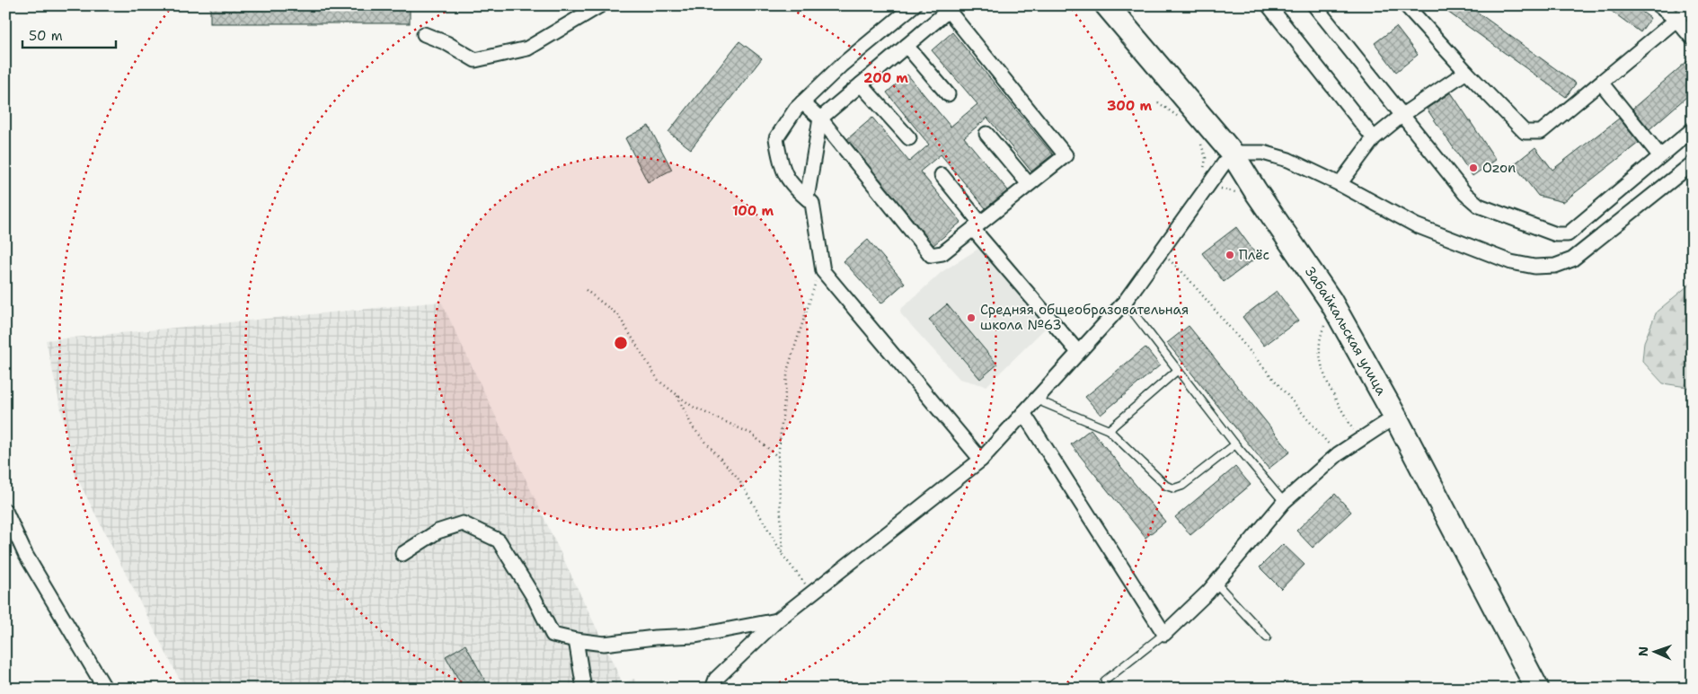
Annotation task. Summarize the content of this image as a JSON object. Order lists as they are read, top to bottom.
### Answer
{
  "streets": {
    "main road": ["Забайкальская улица"]
  },
  "places": ["Ozon", "Плёс", "Средняя общеобразовательная школа №63"],
  "scale_bar": "50 m",
  "north": "left",
  "rings": ["200 m", "300 m", "100 m"]
}
